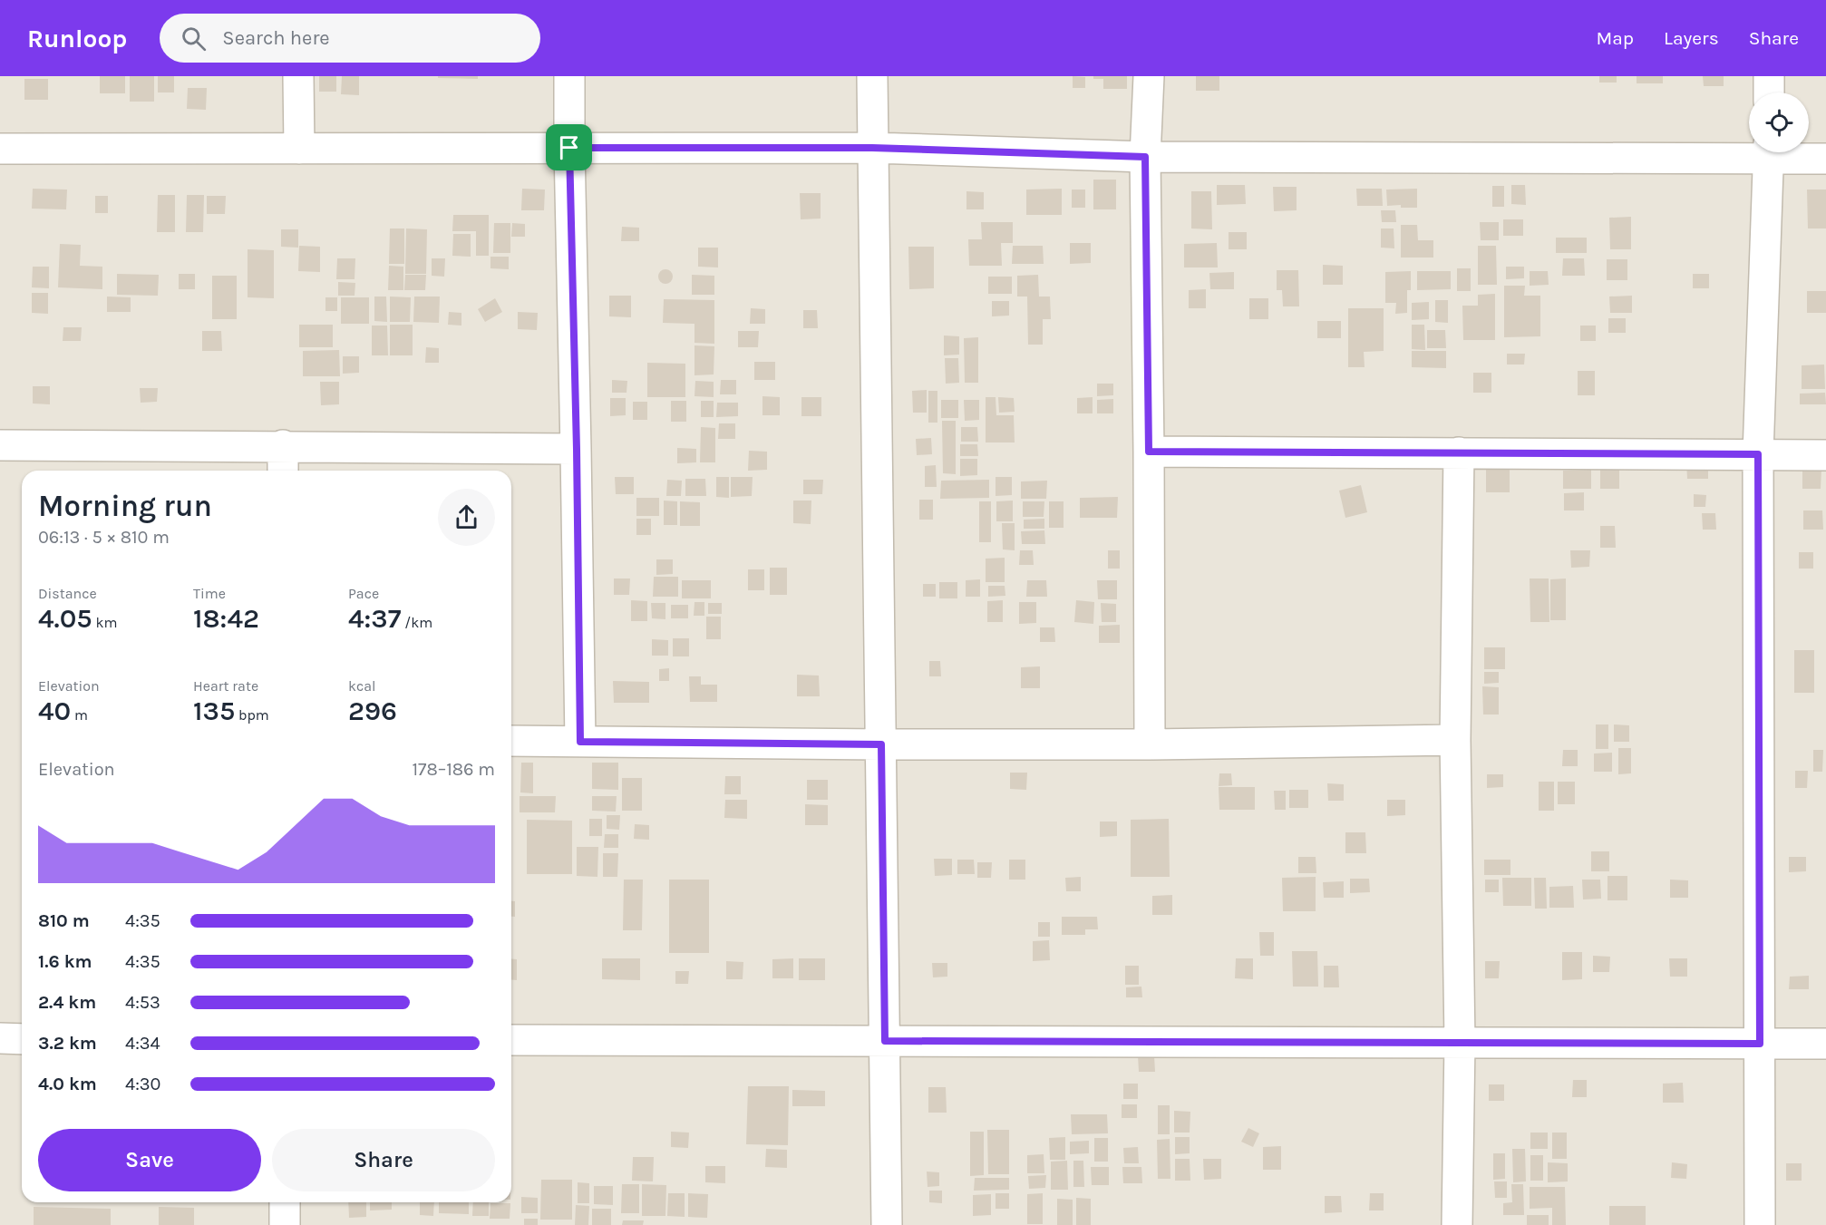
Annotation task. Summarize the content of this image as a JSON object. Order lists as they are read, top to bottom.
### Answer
{
  "page": {
    "header": "Runloop",
    "search": "Search here",
    "nav": ["Map", "Layers", "Share"],
    "heading": ["Morning run", "06:13 · 5 × 810 m"],
    "stats": [
      ["Distance", "4.05 km"],
      ["Time", "18:42"],
      ["Pace", "4:37 /km"],
      ["Elevation", "40 m"],
      ["Heart rate", "135 bpm"],
      ["kcal", "296"]
    ],
    "chart": ["Elevation", "178–186 m"],
    "list": [
      {
        "name": "810 m",
        "note": "4:35"
      },
      {
        "name": "1.6 km",
        "note": "4:35"
      },
      {
        "name": "2.4 km",
        "note": "4:53"
      },
      {
        "name": "3.2 km",
        "note": "4:34"
      },
      {
        "name": "4.0 km",
        "note": "4:30"
      }
    ],
    "buttons": ["Save", "Share"]
  }
}
